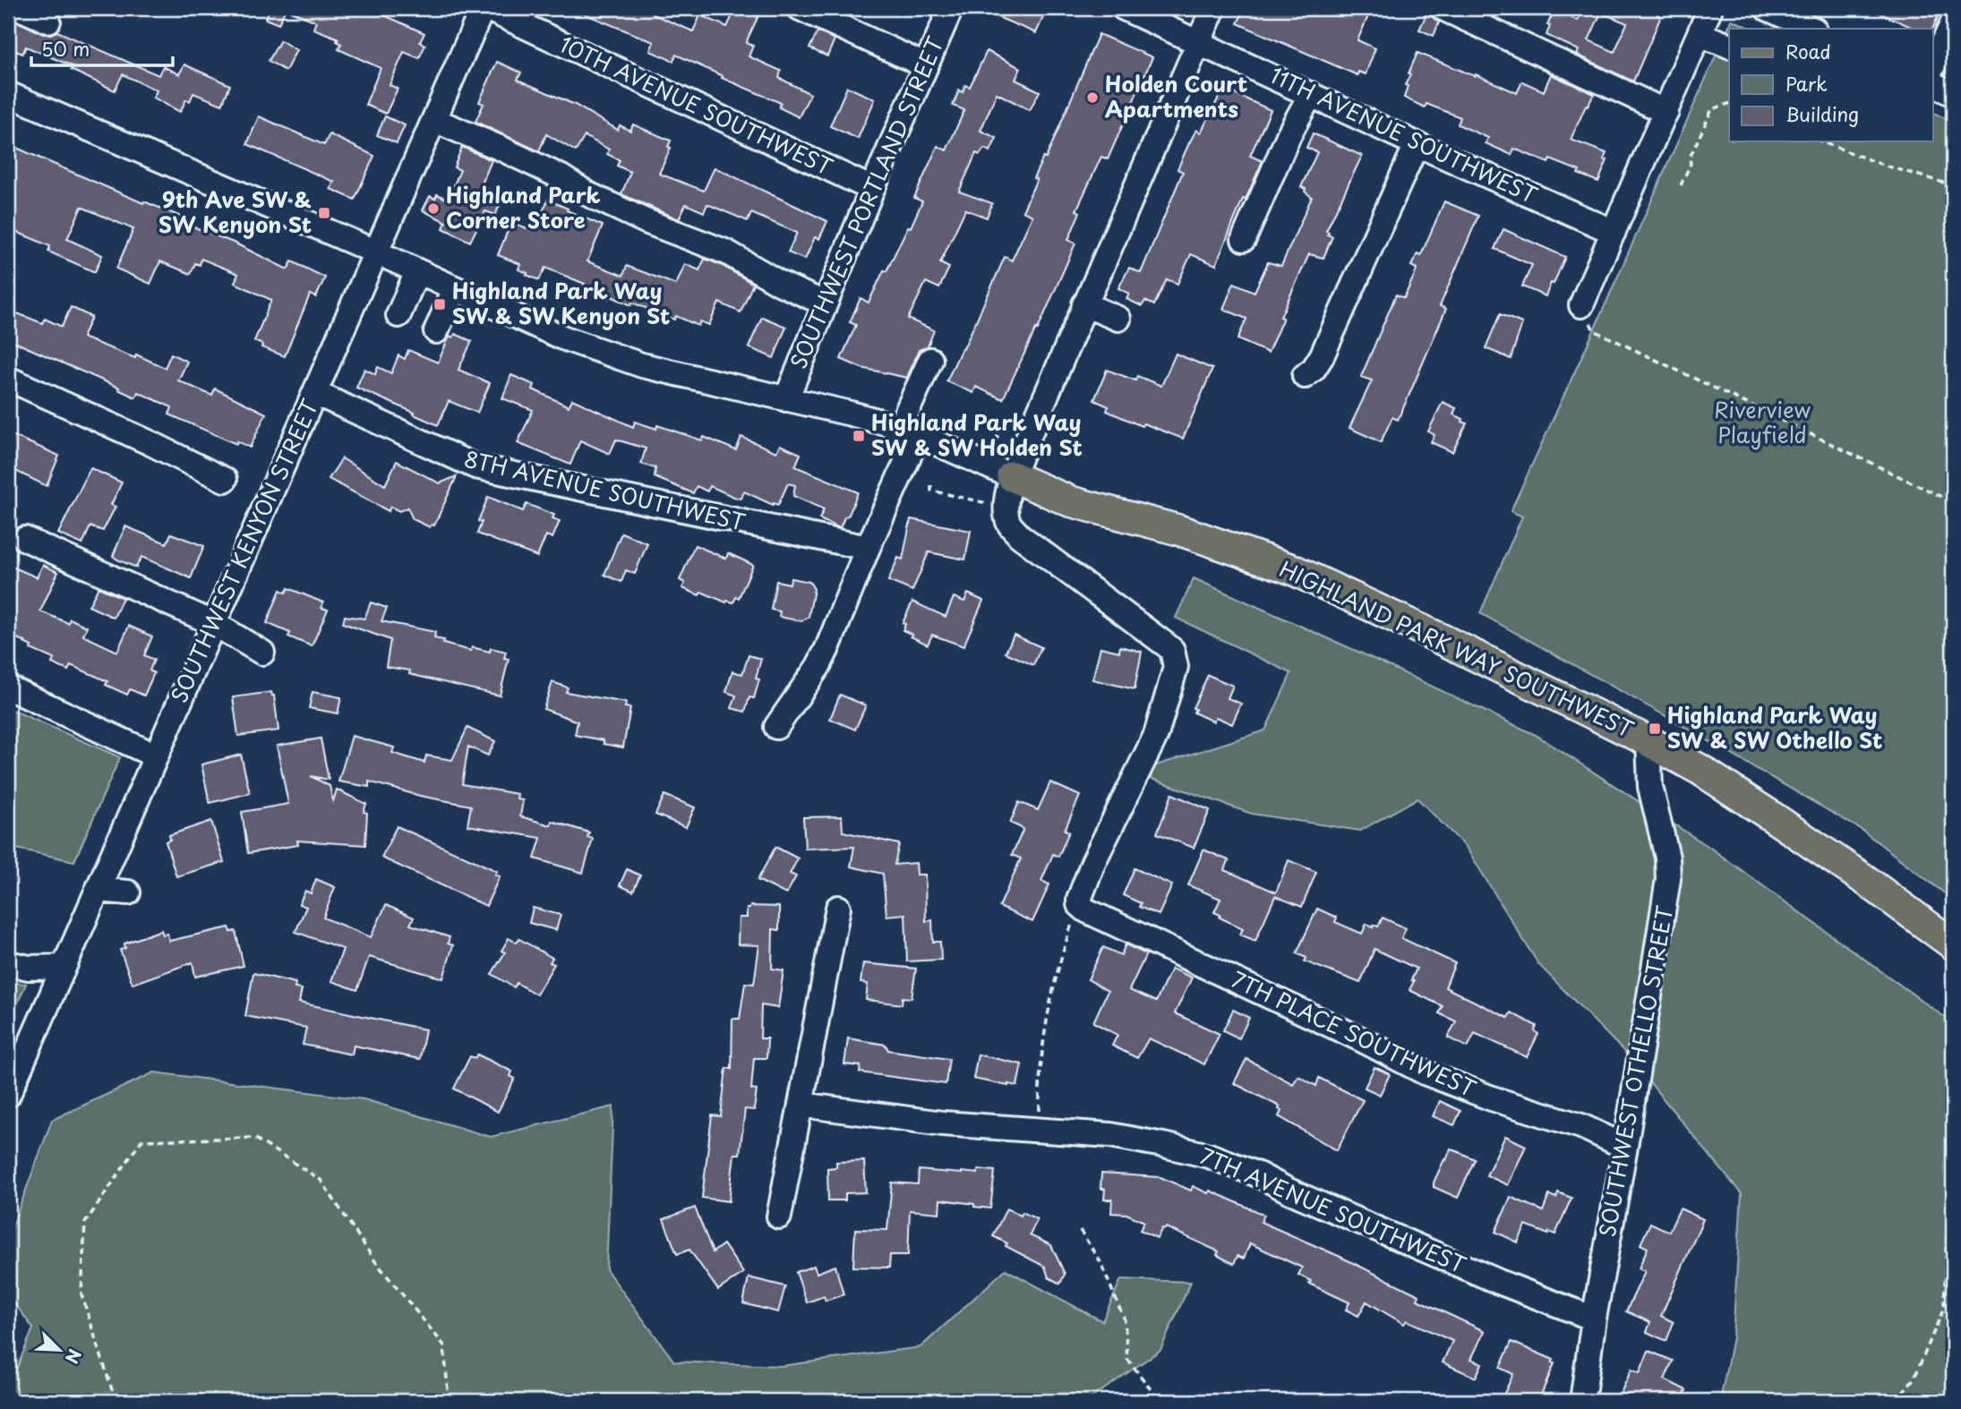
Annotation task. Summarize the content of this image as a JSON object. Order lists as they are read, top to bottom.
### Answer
{
  "streets": {
    "main road": ["HIGHLAND PARK WAY SOUTHWEST"],
    "street": [
      "10TH AVENUE SOUTHWEST",
      "11TH AVENUE SOUTHWEST",
      "SOUTHWEST PORTLAND STREET",
      "8TH AVENUE SOUTHWEST",
      "SOUTHWEST KENYON STREET",
      "7TH PLACE SOUTHWEST",
      "SOUTHWEST OTHELLO STREET",
      "7TH AVENUE SOUTHWEST"
    ]
  },
  "crossings": [
    ["10TH AVENUE SOUTHWEST", "SOUTHWEST PORTLAND STREET"],
    ["10TH AVENUE SOUTHWEST", "SOUTHWEST KENYON STREET"],
    ["SOUTHWEST PORTLAND STREET", "HIGHLAND PARK WAY SOUTHWEST"],
    ["8TH AVENUE SOUTHWEST", "SOUTHWEST KENYON STREET"],
    ["SOUTHWEST KENYON STREET", "HIGHLAND PARK WAY SOUTHWEST"],
    ["HIGHLAND PARK WAY SOUTHWEST", "SOUTHWEST OTHELLO STREET"],
    ["7TH PLACE SOUTHWEST", "SOUTHWEST OTHELLO STREET"],
    ["SOUTHWEST OTHELLO STREET", "7TH AVENUE SOUTHWEST"]
  ],
  "parks": ["Riverview Playfield"],
  "places": {
    "other": ["Holden Court Apartments", "Highland Park Corner Store"],
    "transit": [
      "9th Ave SW & SW Kenyon St",
      "Highland Park Way SW & SW Kenyon St",
      "Highland Park Way SW & SW Holden St",
      "Highland Park Way SW & SW Othello St"
    ]
  },
  "legend": ["Road", "Park", "Building"],
  "scale_bar": "50 m",
  "north": "bottom right"
}
